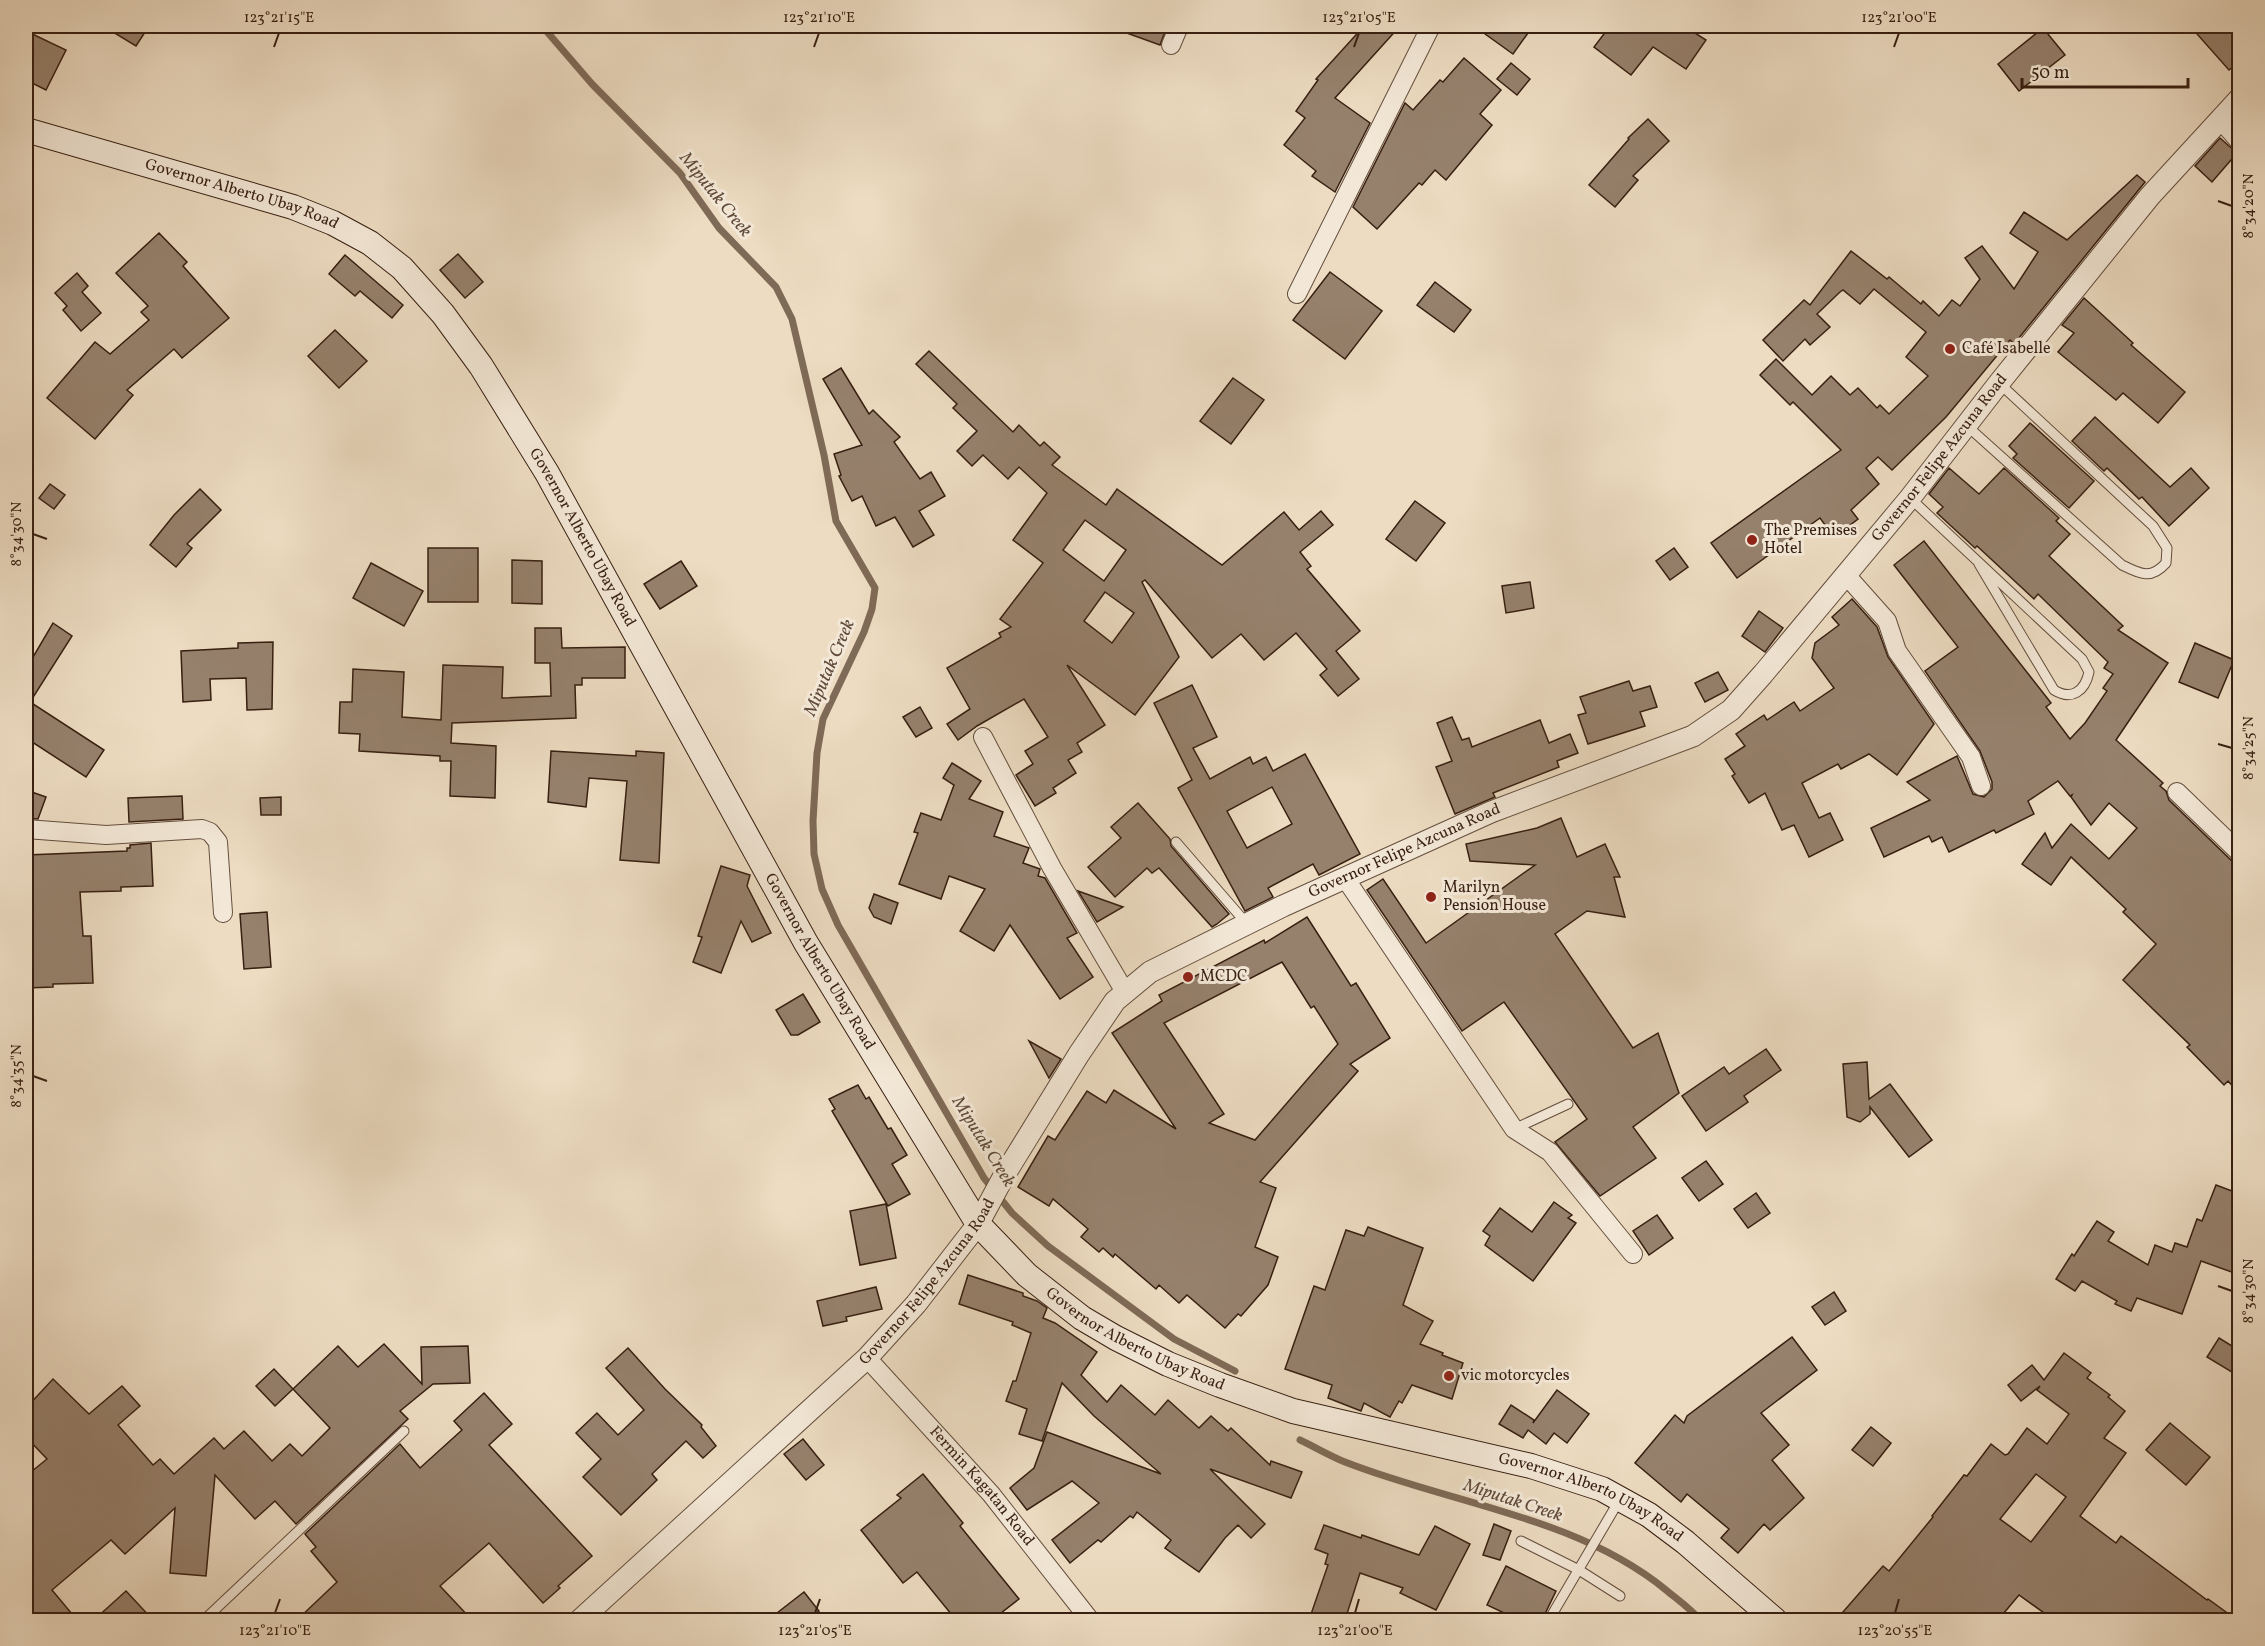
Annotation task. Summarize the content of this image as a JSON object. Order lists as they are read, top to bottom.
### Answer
{
  "streets": {
    "main road": ["Governor Alberto Ubay Road"],
    "street": ["Governor Felipe Azcuna Road", "Fermin Kagatan Road"]
  },
  "crossings": [
    ["Governor Alberto Ubay Road", "Governor Felipe Azcuna Road"],
    ["Governor Felipe Azcuna Road", "Fermin Kagatan Road"]
  ],
  "water": ["Miputak Creek"],
  "places": [
    "Café Isabelle",
    "The Premises Hotel",
    "Marilyn Pension House",
    "MCDC",
    "vic motorcycles"
  ],
  "scale_bar": "50 m",
  "coordinates": [
    "123°21'15\"E",
    "123°21'10\"E",
    "123°21'05\"E",
    "123°21'00\"E",
    "8°34'20\"N",
    "8°34'30\"N",
    "8°34'25\"N",
    "8°34'35\"N",
    "123°20'55\"E"
  ]
}
